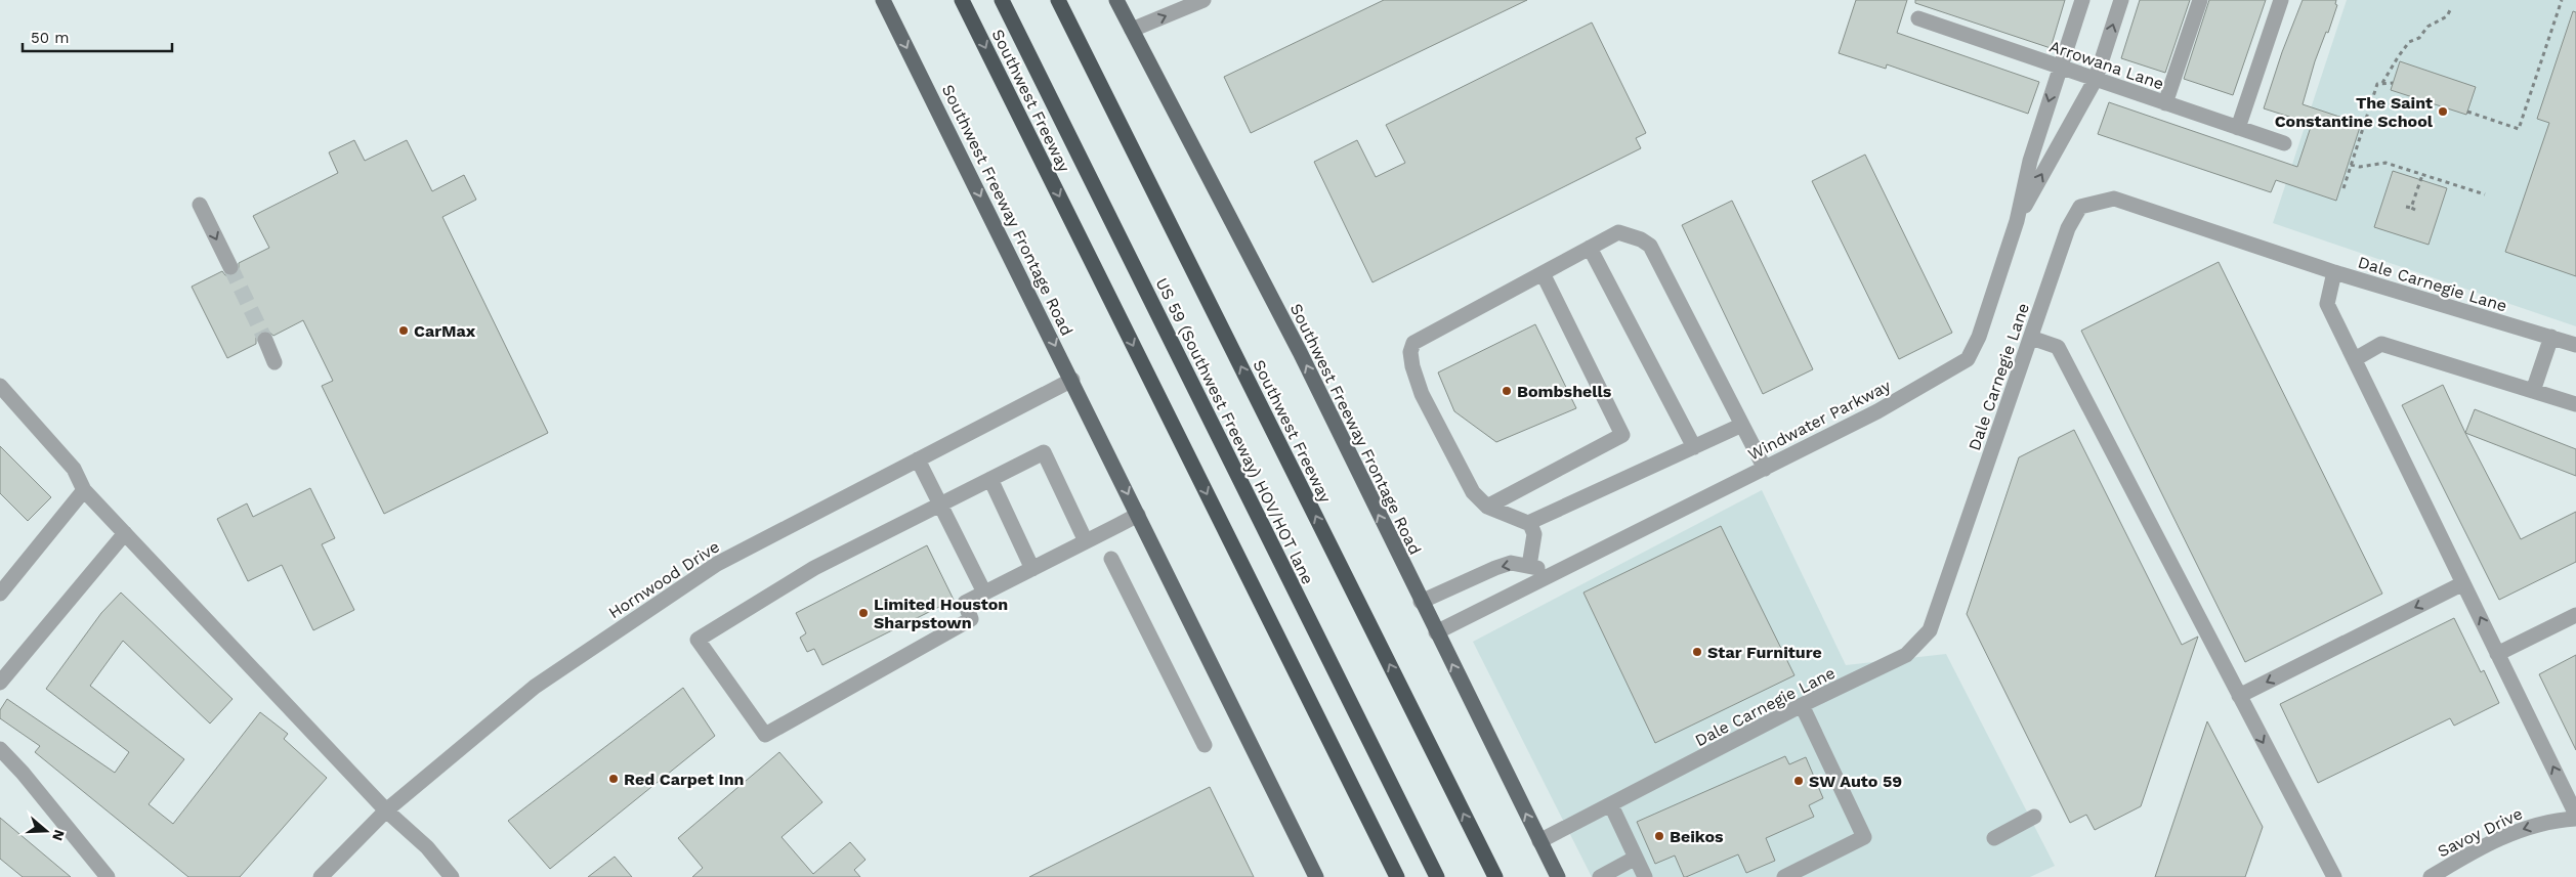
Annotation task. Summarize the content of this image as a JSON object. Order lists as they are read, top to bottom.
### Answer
{
  "streets": {
    "highway": ["Southwest Freeway", "US 59 (Southwest Freeway) HOV/HOT lane"],
    "main road": ["Southwest Freeway Frontage Road"],
    "street": [
      "Arrowana Lane",
      "Dale Carnegie Lane",
      "Windwater Parkway",
      "Hornwood Drive",
      "Savoy Drive"
    ]
  },
  "crossings": [
    ["Arrowana Lane", "Windwater Parkway"],
    ["Southwest Freeway Frontage Road", "Dale Carnegie Lane"],
    ["Southwest Freeway Frontage Road", "Windwater Parkway"],
    ["Southwest Freeway Frontage Road", "Hornwood Drive"]
  ],
  "one_way": ["Savoy Drive"],
  "places": [
    "The Saint Constantine School",
    "CarMax",
    "Bombshells",
    "Limited Houston Sharpstown",
    "Star Furniture",
    "Red Carpet Inn",
    "SW Auto 59",
    "Beikos"
  ],
  "scale_bar": "50 m",
  "north": "right"
}
